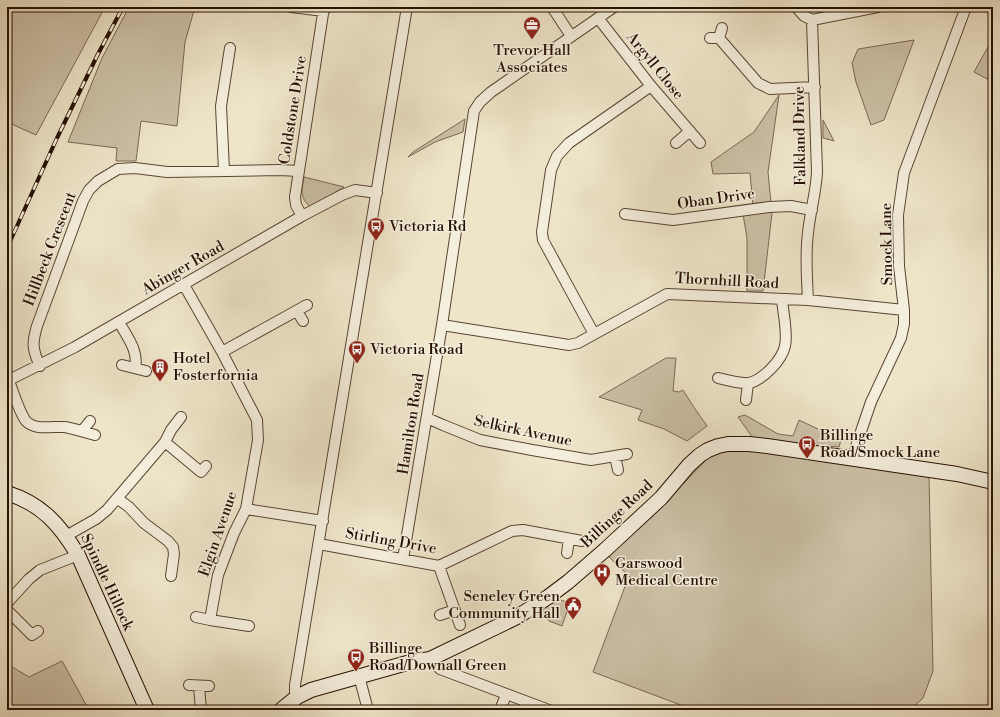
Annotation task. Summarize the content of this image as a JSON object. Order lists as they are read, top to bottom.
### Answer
{
  "streets": {
    "main road": ["Billinge Road", "Spindle Hillock"],
    "street": [
      "Argyll Close",
      "Coldstone Drive",
      "Falkland Drive",
      "Oban Drive",
      "Smock Lane",
      "Hillbeck Crescent",
      "Abinger Road",
      "Thornhill Road",
      "Hamilton Road",
      "Selkirk Avenue",
      "Elgin Avenue",
      "Stirling Drive"
    ]
  },
  "crossings": [
    ["Argyll Close", "Hamilton Road"],
    ["Coldstone Drive", "Hillbeck Crescent"],
    ["Coldstone Drive", "Abinger Road"],
    ["Falkland Drive", "Oban Drive"],
    ["Falkland Drive", "Thornhill Road"],
    ["Smock Lane", "Thornhill Road"],
    ["Smock Lane", "Billinge Road"],
    ["Hillbeck Crescent", "Abinger Road"],
    ["Abinger Road", "Elgin Avenue"],
    ["Thornhill Road", "Hamilton Road"],
    ["Hamilton Road", "Selkirk Avenue"],
    ["Hamilton Road", "Stirling Drive"]
  ],
  "places": {
    "office": ["Trevor Hall Associates"],
    "bus stop": [
      "Victoria Rd",
      "Victoria Road",
      "Billinge Road/Smock Lane",
      "Billinge Road/Downall Green"
    ],
    "building": ["Hotel Fosterfornia"],
    "hospital": ["Garswood Medical Centre"],
    "public building": ["Seneley Green Community Hall"]
  }
}
